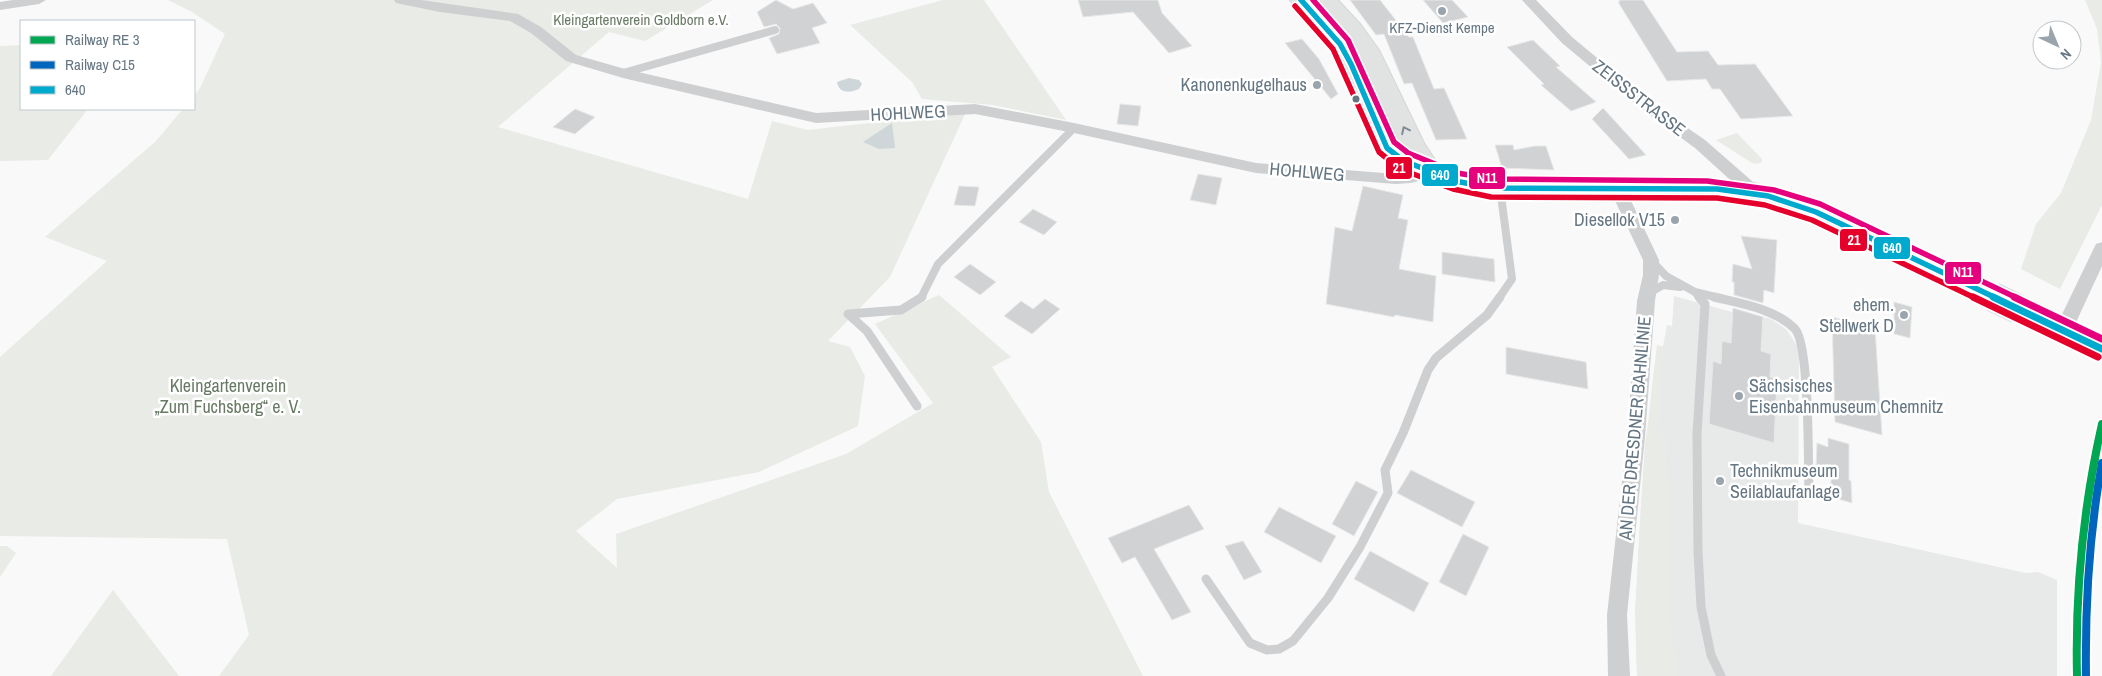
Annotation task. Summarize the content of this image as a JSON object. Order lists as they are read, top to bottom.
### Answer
{
  "streets": {
    "street": ["ZEISSSTRASSE", "HOHLWEG", "AN DER DRESDNER BAHNLINIE"]
  },
  "parks": ["Kleingartenverein Goldborn e.V.", "Kleingartenverein „Zum Fuchsberg“ e. V."],
  "places": [
    "KFZ-Dienst Kempe",
    "Kanonenkugelhaus",
    "Diesellok V15",
    "ehem. Stellwerk D",
    "Sächsisches Eisenbahnmuseum Chemnitz",
    "Technikmuseum Seilablaufanlage"
  ],
  "lines": [
    "transit line 640",
    "transit line N11",
    "transit line 21",
    "rail line C15"
  ],
  "legend": ["Railway RE 3", "Railway C15", "640"],
  "north": "bottom right"
}
